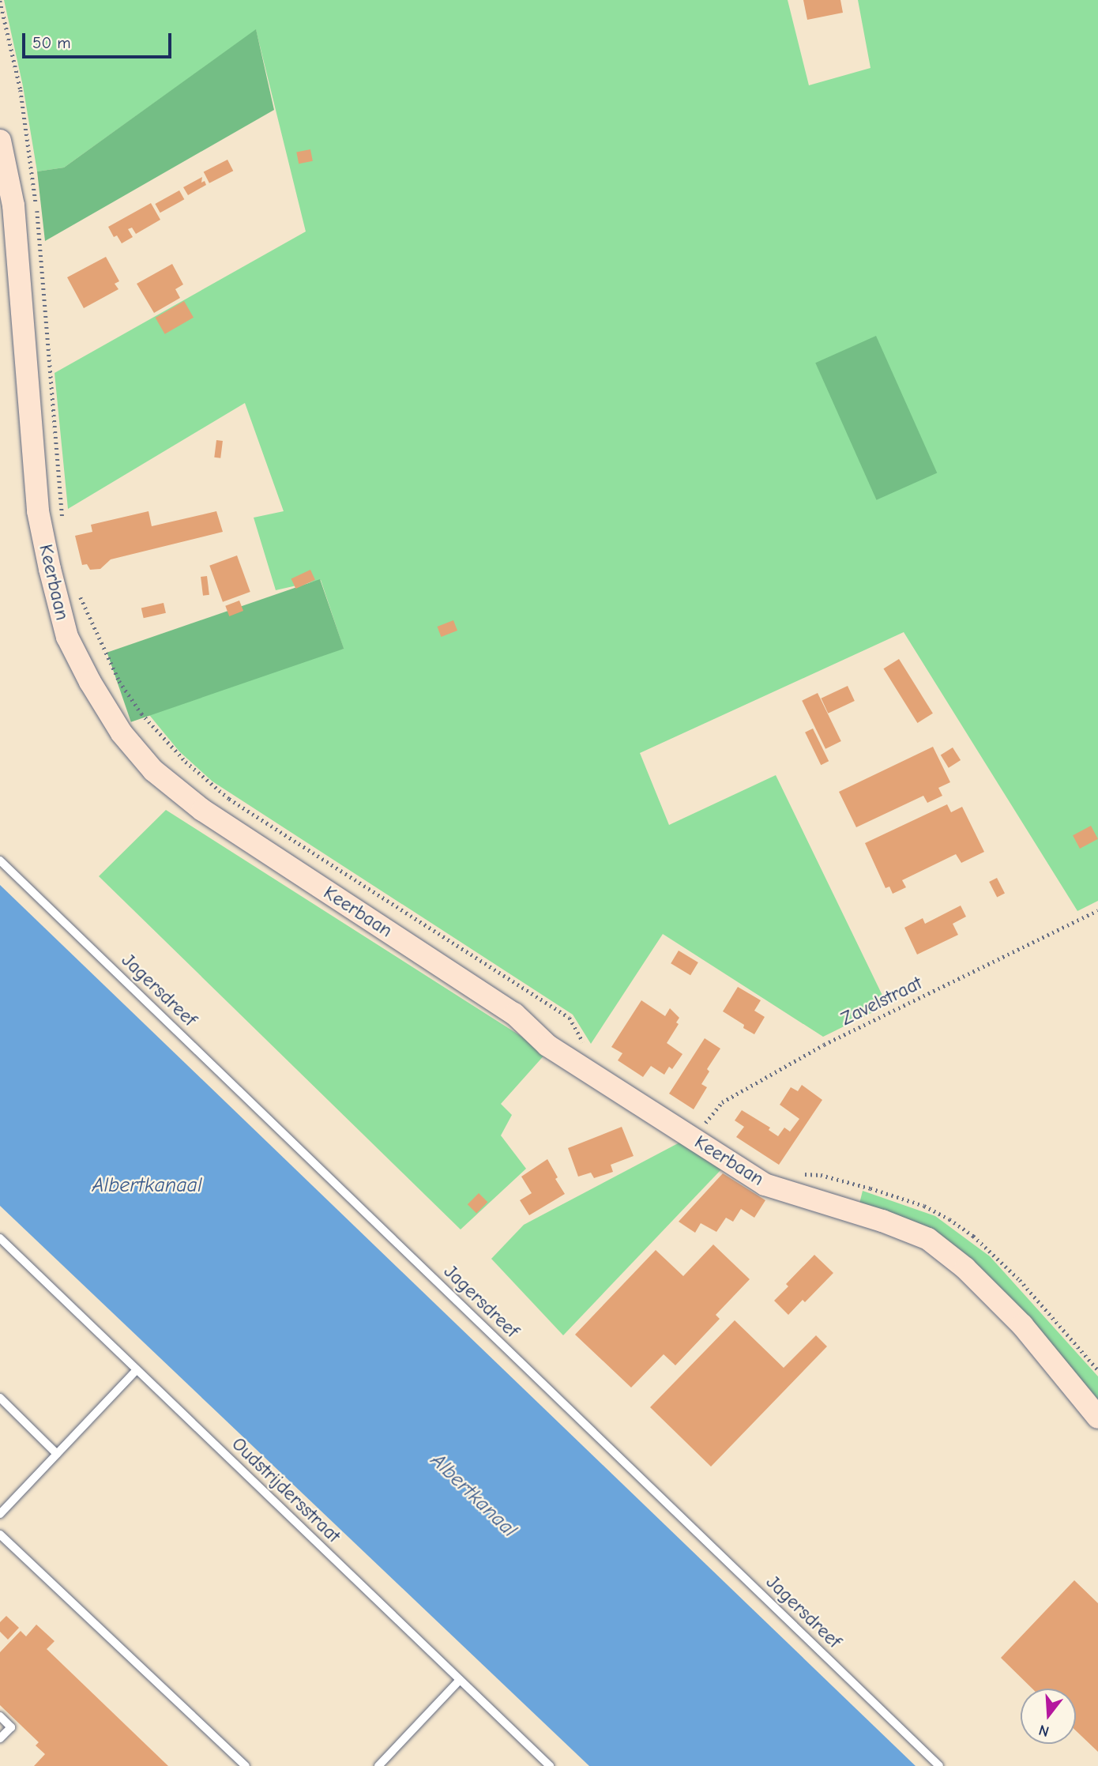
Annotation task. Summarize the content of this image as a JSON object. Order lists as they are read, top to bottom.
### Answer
{
  "streets": {
    "street": ["Keerbaan"],
    "lane": ["Jagersdreef", "Oudstrijdersstraat"],
    "path": ["Zavelstraat"]
  },
  "crossings": [
    ["Keerbaan", "Zavelstraat"]
  ],
  "water": ["Albertkanaal"],
  "scale_bar": "50 m",
  "north": "bottom"
}
